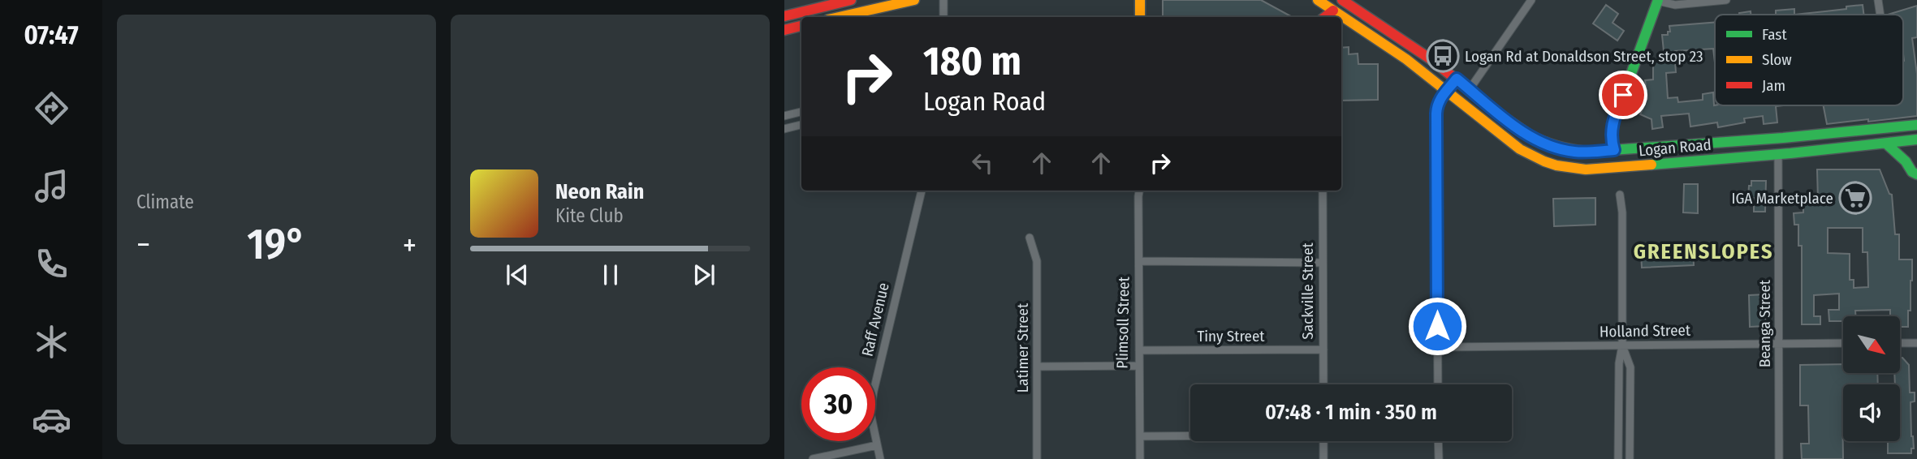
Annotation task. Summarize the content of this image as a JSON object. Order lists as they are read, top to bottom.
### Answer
{
  "streets": {
    "main road": ["Logan Road"],
    "street": [
      "Sackville Street",
      "Raff Avenue",
      "Plimsoll Street",
      "Beanga Street",
      "Holland Street",
      "Tiny Street",
      "Latimer Street"
    ]
  },
  "crossings": [
    ["Logan Road", "Beanga Street"],
    ["Sackville Street", "Tiny Street"],
    ["Plimsoll Street", "Tiny Street"],
    ["Beanga Street", "Holland Street"]
  ],
  "districts": ["GREENSLOPES"],
  "places": {
    "bus stop": ["Logan Rd at Donaldson Street, stop 23"],
    "supermarket": ["IGA Marketplace"]
  },
  "legend": ["Fast", "Slow", "Jam"],
  "north": "bottom right",
  "page": {
    "tabs": "07:47",
    "tile": "Climate",
    "turn": ["180 m", "Logan Road"],
    "song": ["Neon Rain", "Kite Club"],
    "heat": ["−", "19°", "+"],
    "limit": "30",
    "trip": "07:48 · 1 min · 350 m"
  }
}
